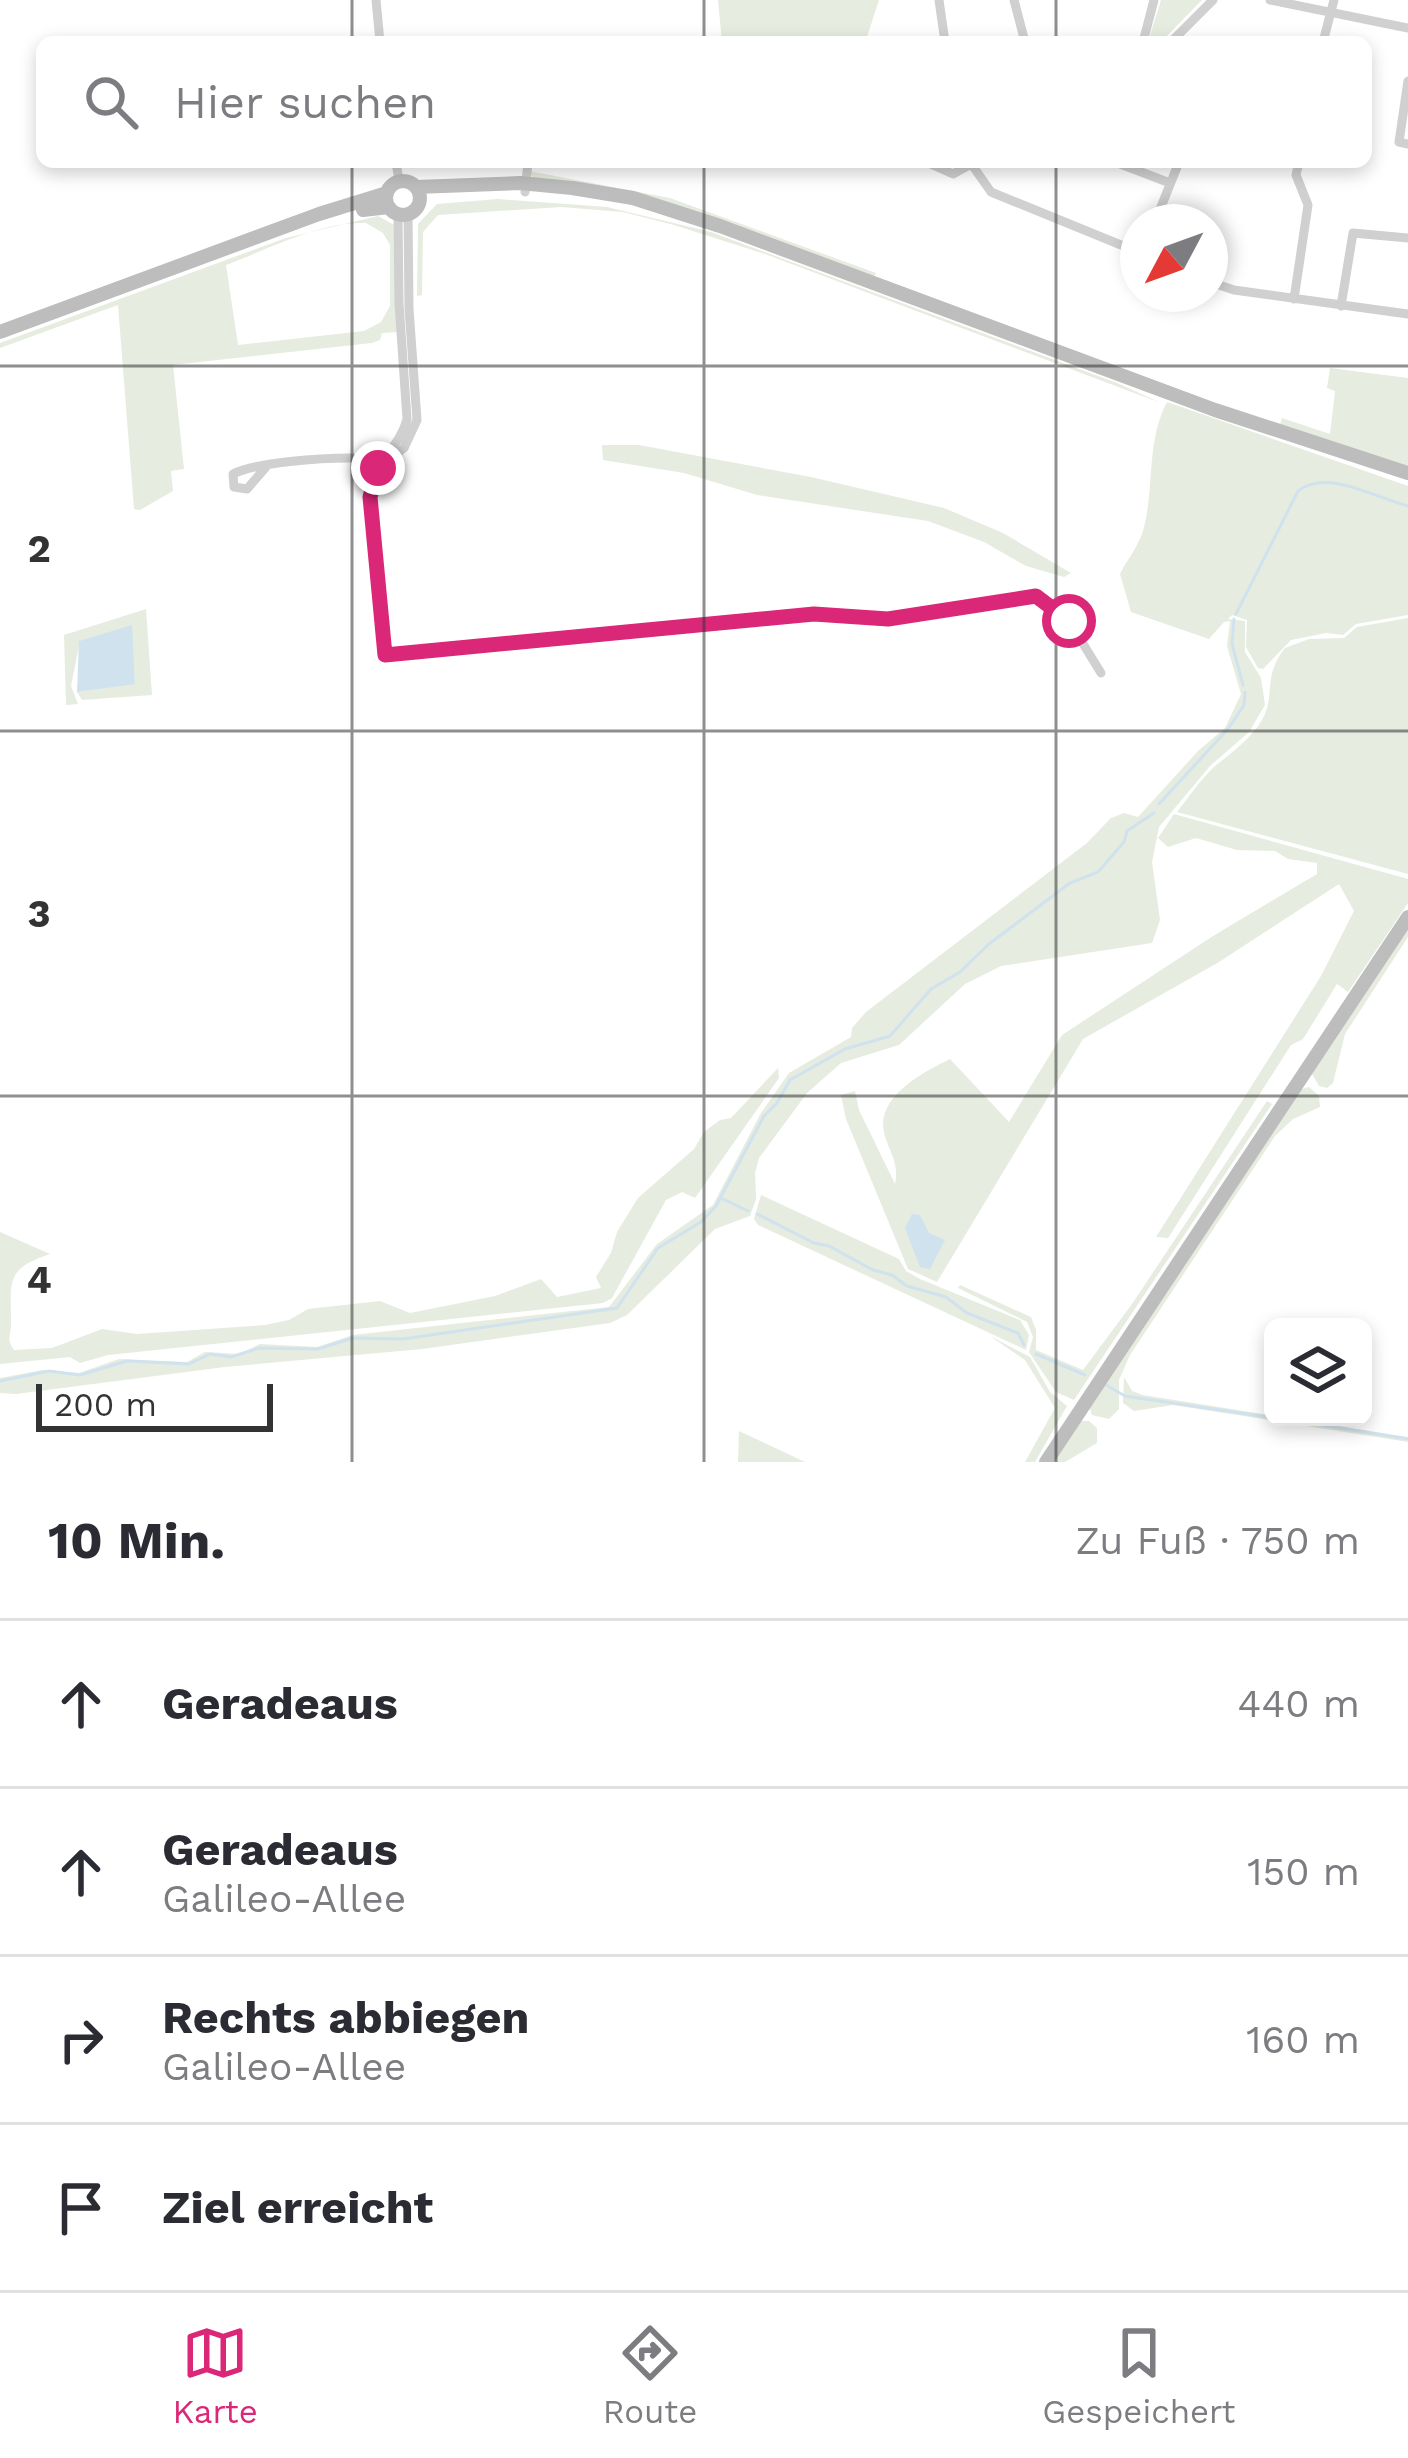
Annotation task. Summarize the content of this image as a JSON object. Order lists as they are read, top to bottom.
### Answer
{
  "scale_bar": "200 m",
  "north": "bottom left",
  "page": {
    "search": "Hier suchen",
    "scale": "200 m",
    "heading": ["10 Min.", "Zu Fuß · 750 m"],
    "list": [
      ["Geradeaus", "440 m"],
      ["Geradeaus", "Galileo-Allee", "150 m"],
      ["Rechts abbiegen", "Galileo-Allee", "160 m"],
      "Ziel erreicht"
    ],
    "nav": ["Karte", "Route", "Gespeichert"]
  },
  "grid": {
    "rows": ["2", "3", "4"]
  }
}
